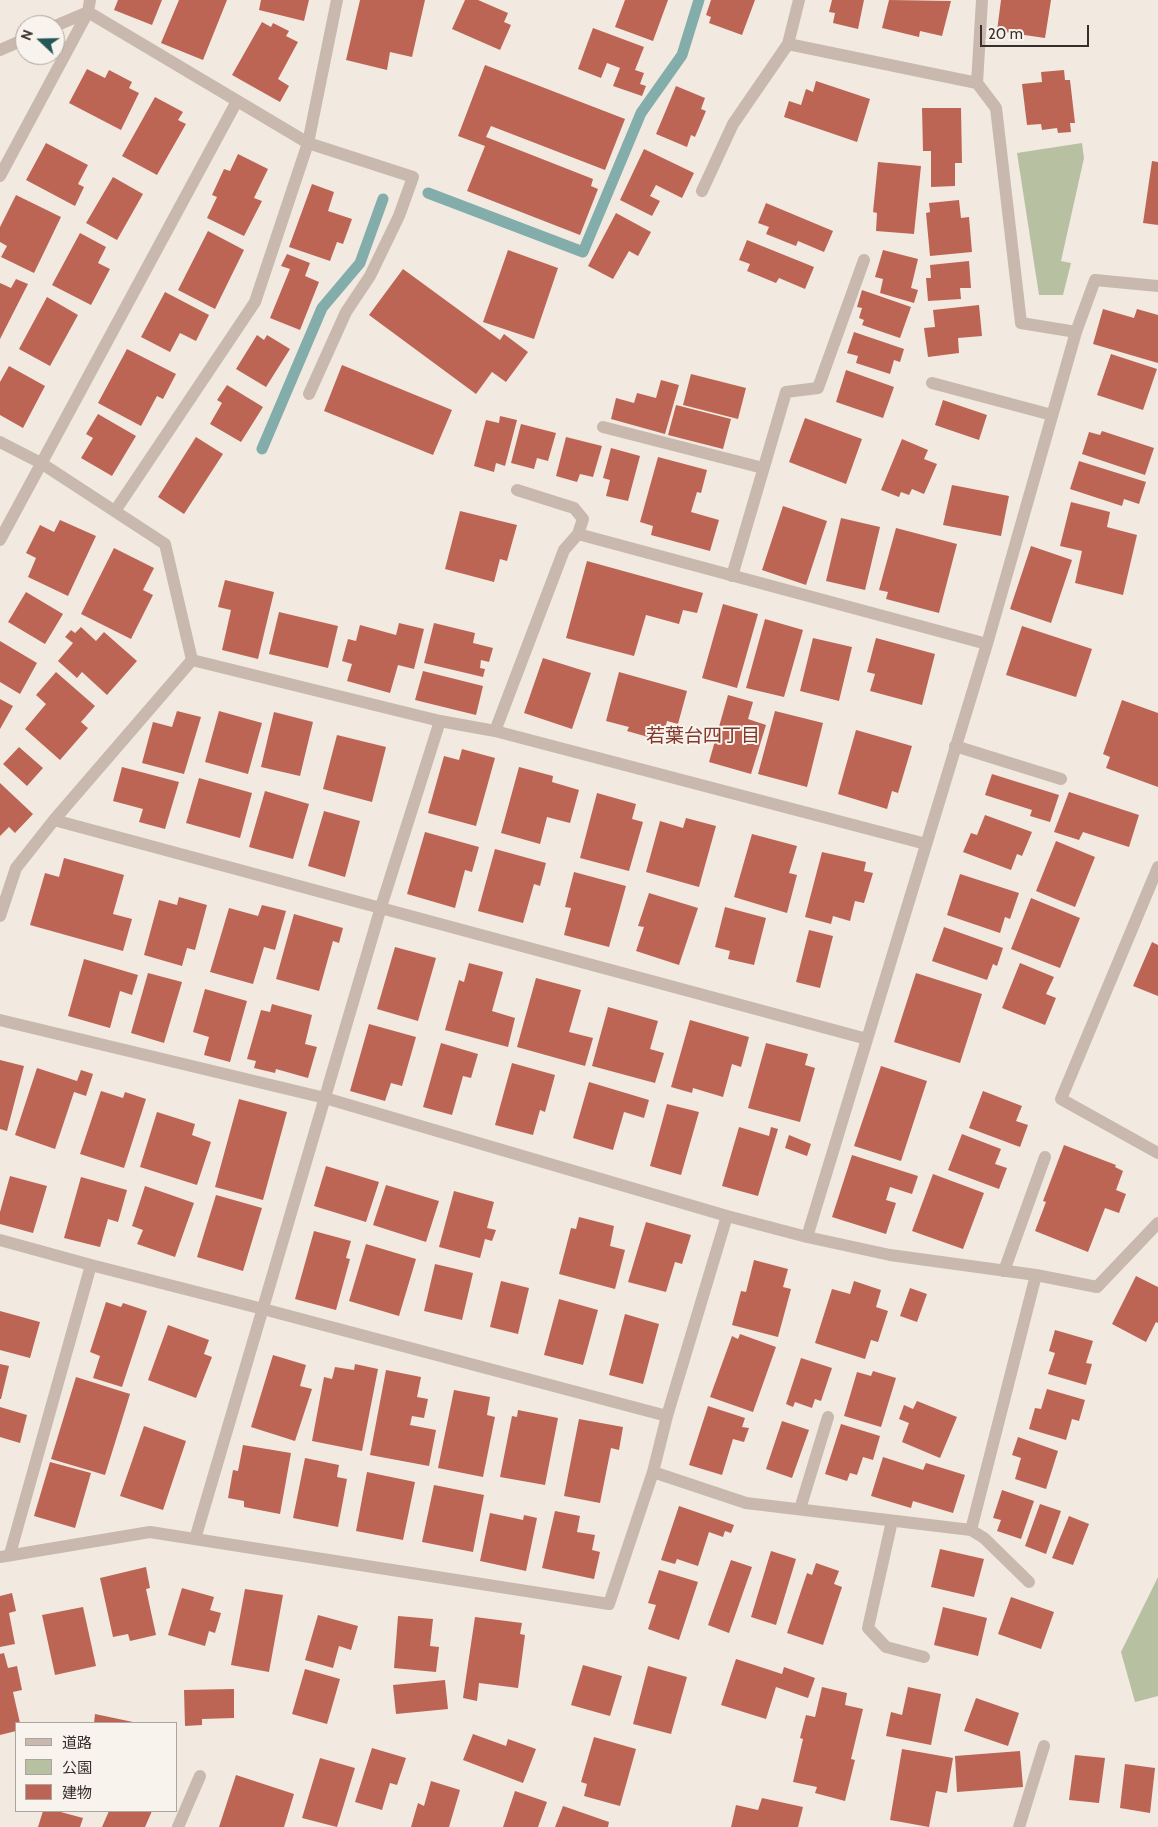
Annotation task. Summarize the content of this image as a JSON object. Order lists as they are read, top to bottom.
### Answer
{
  "districts": ["若葉台四丁目"],
  "legend": ["道路", "公園", "建物"],
  "scale_bar": "20 m",
  "north": "left"
}
